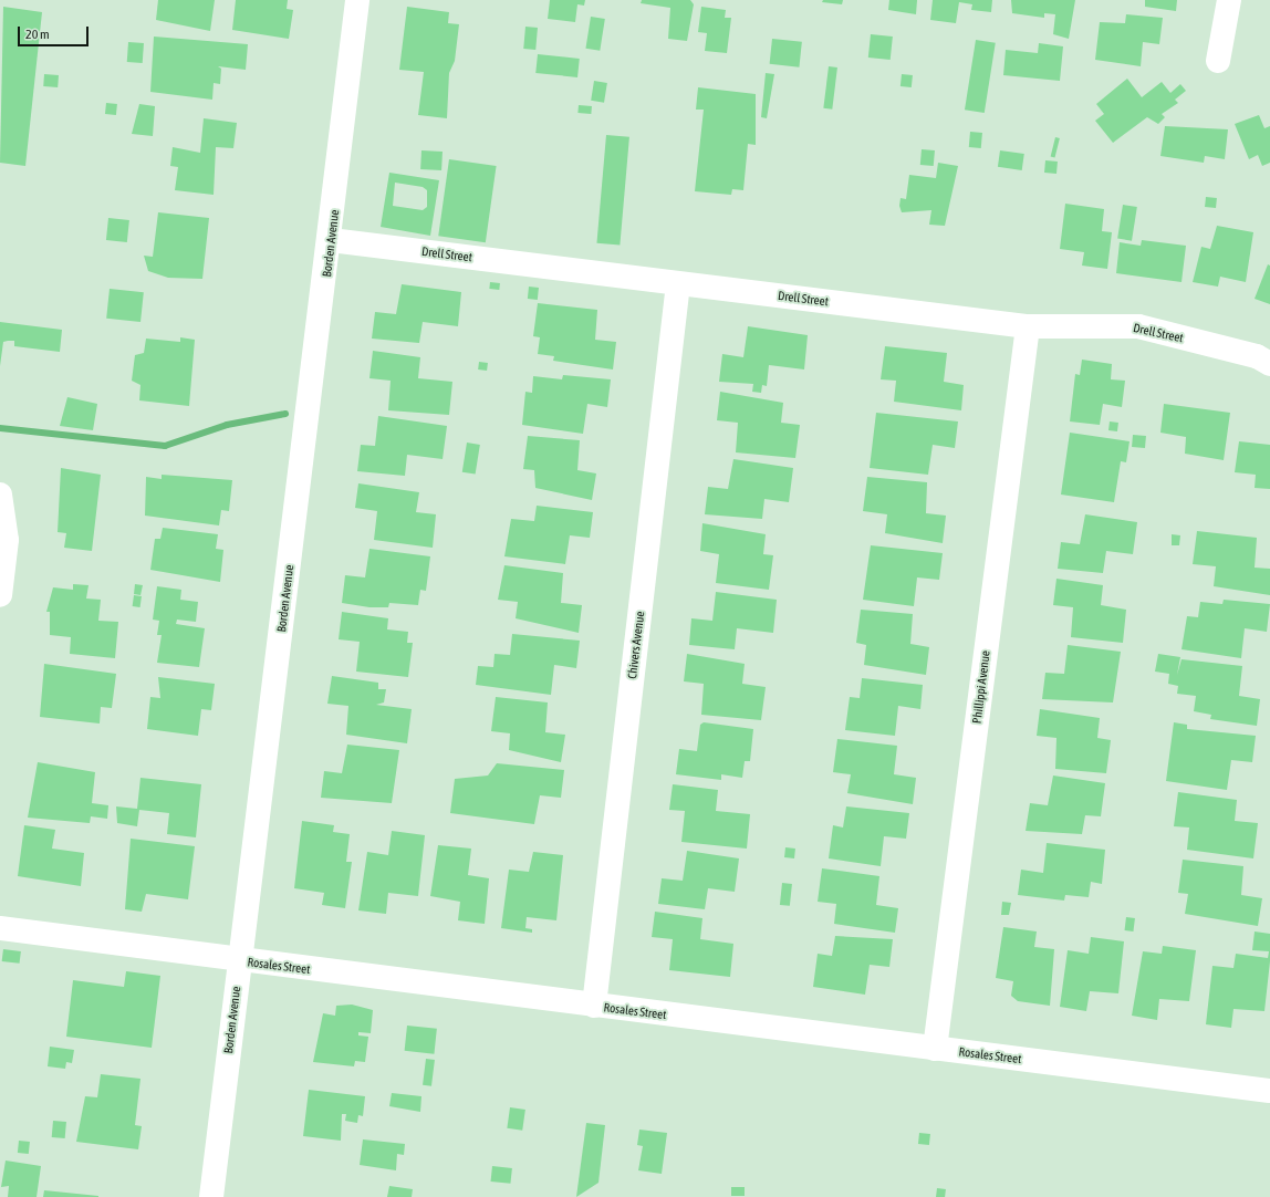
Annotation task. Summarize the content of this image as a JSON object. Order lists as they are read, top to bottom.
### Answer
{
  "streets": {
    "street": [
      "Borden Avenue",
      "Drell Street",
      "Chivers Avenue",
      "Phillippi Avenue",
      "Rosales Street"
    ]
  },
  "crossings": [
    ["Borden Avenue", "Drell Street"],
    ["Borden Avenue", "Rosales Street"],
    ["Drell Street", "Chivers Avenue"],
    ["Drell Street", "Phillippi Avenue"],
    ["Chivers Avenue", "Rosales Street"],
    ["Phillippi Avenue", "Rosales Street"]
  ],
  "scale_bar": "20 m"
}
